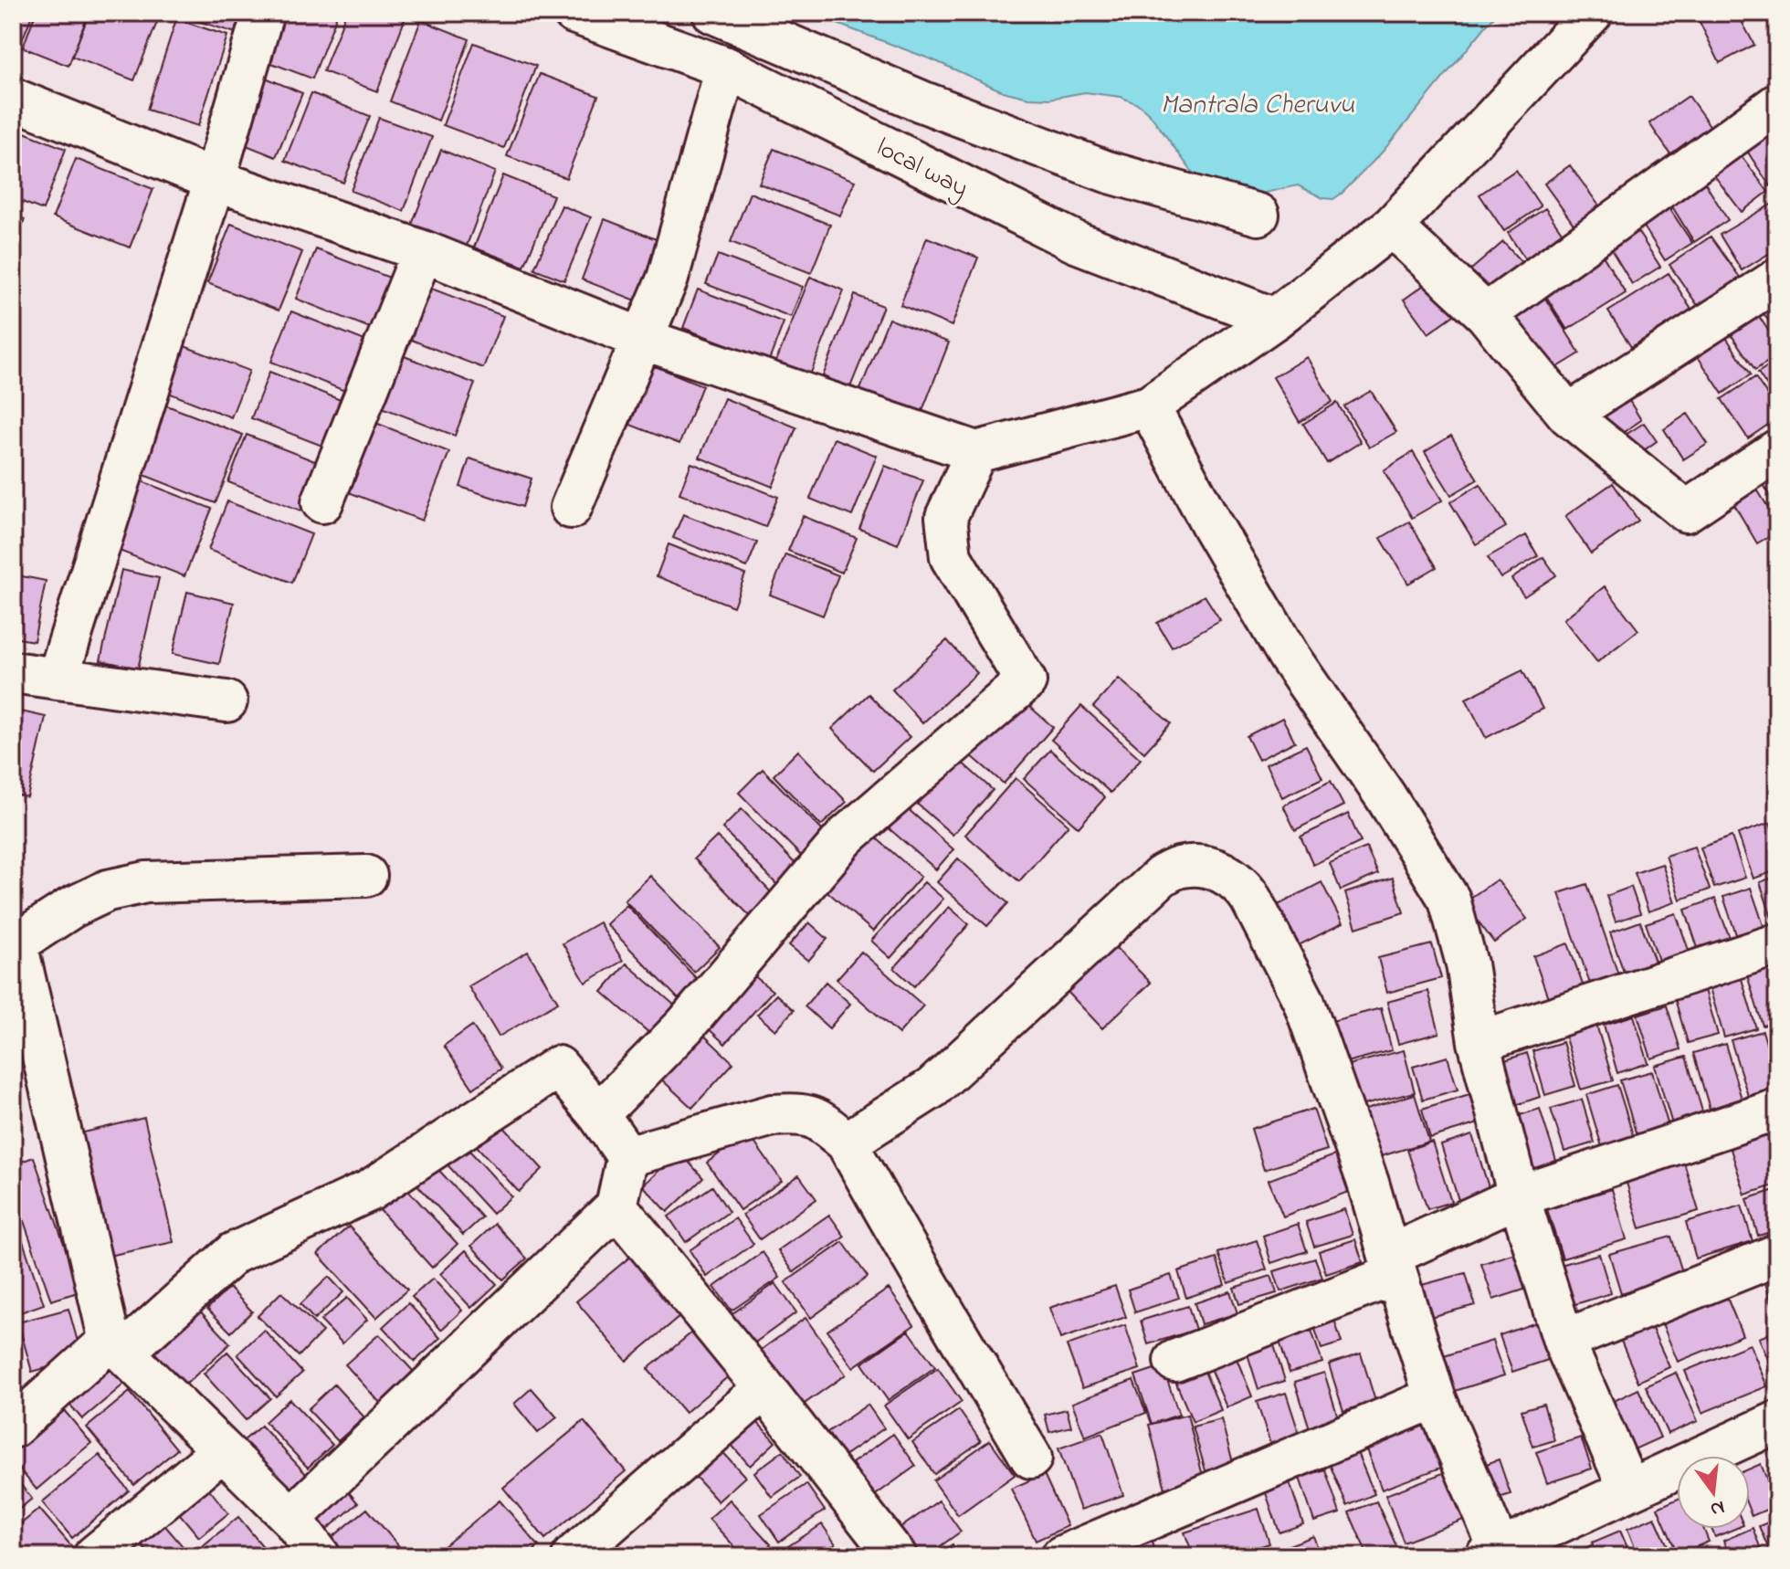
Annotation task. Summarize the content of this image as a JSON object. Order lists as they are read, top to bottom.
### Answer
{
  "streets": {
    "street": ["local way"]
  },
  "water": ["Mantrala Cheruvu"],
  "north": "bottom"
}
